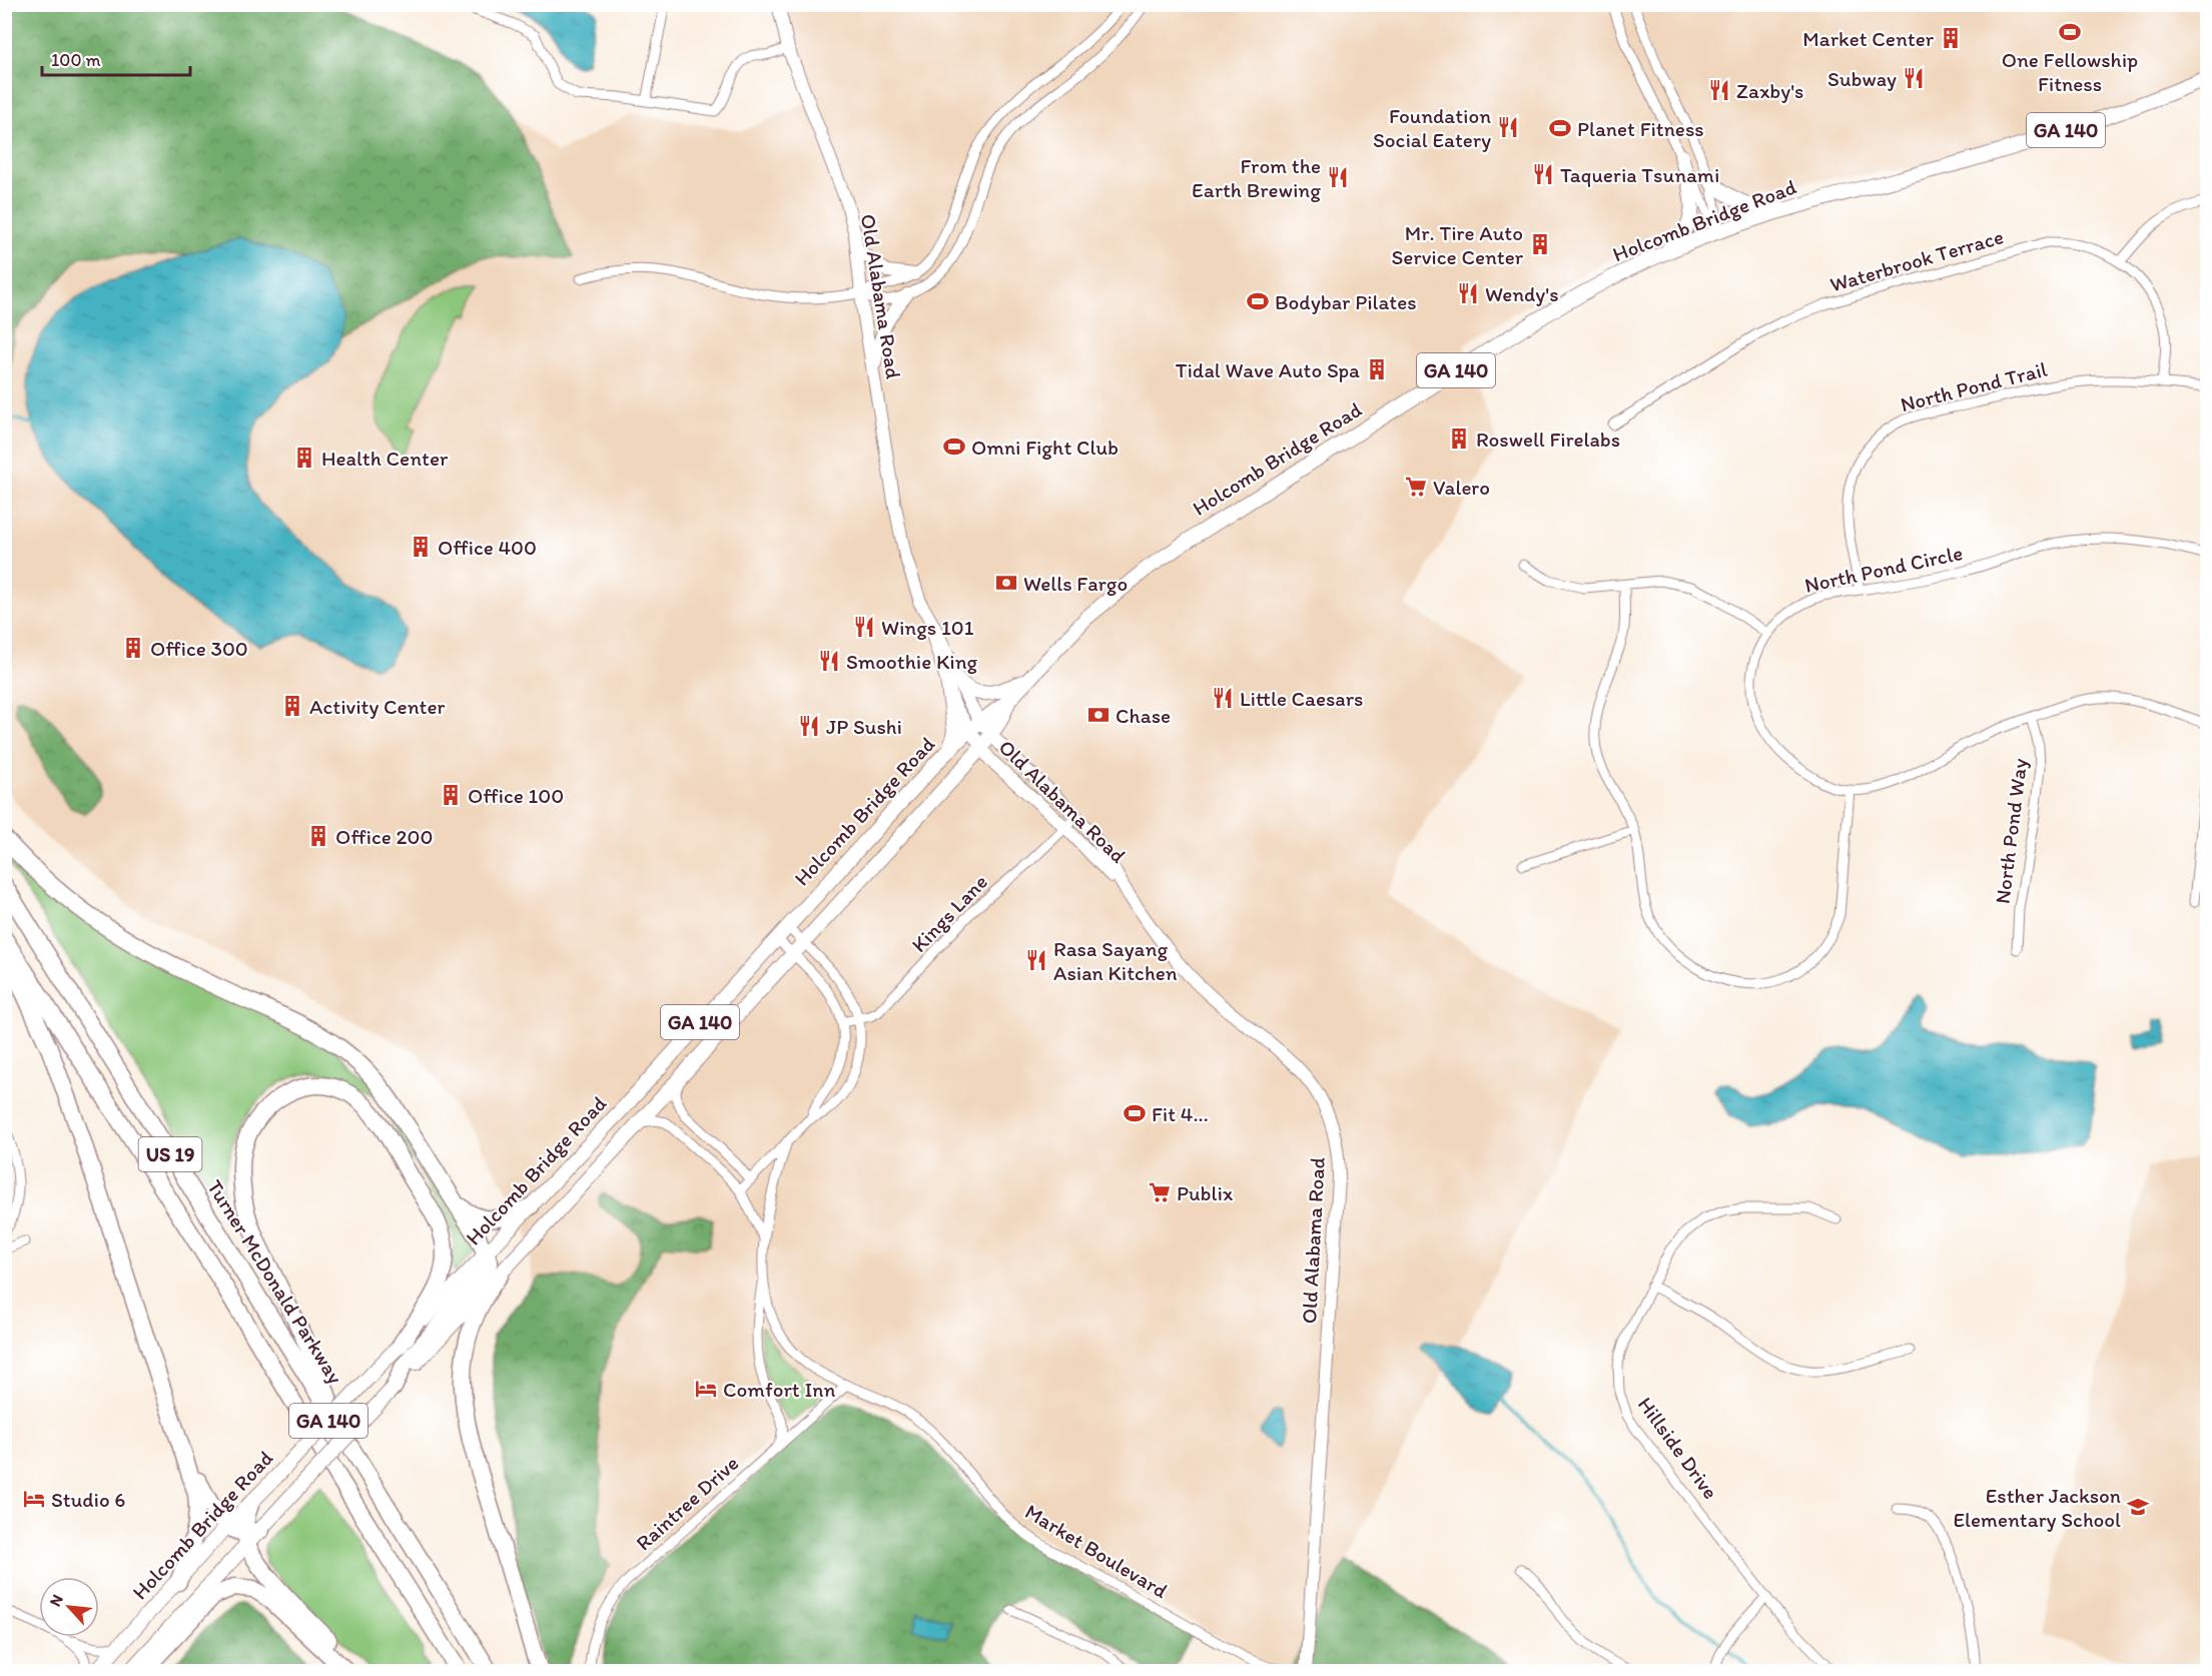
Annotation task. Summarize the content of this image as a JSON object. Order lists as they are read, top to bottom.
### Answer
{
  "streets": {
    "highway": ["US 19", "Turner McDonald Parkway"],
    "main road": ["GA 140", "Holcomb Bridge Road"],
    "street": [
      "Waterbrook Terrace",
      "Old Alabama Road",
      "North Pond Trail",
      "North Pond Circle",
      "North Pond Way",
      "Kings Lane",
      "Hillside Drive",
      "Raintree Drive",
      "Market Boulevard"
    ]
  },
  "crossings": [
    ["Holcomb Bridge Road", "Old Alabama Road"],
    ["Holcomb Bridge Road", "Market Boulevard"],
    ["Waterbrook Terrace", "North Pond Trail"],
    ["Old Alabama Road", "Kings Lane"],
    ["North Pond Trail", "North Pond Circle"],
    ["North Pond Circle", "North Pond Way"],
    ["Kings Lane", "Market Boulevard"],
    ["Raintree Drive", "Market Boulevard"]
  ],
  "places": {
    "sports": [
      "One Fellowship Fitness",
      "Planet Fitness",
      "Bodybar Pilates",
      "Omni Fight Club",
      "Fit 4..."
    ],
    "building": [
      "Market Center",
      "Mr. Tire Auto Service Center",
      "Tidal Wave Auto Spa",
      "Roswell Firelabs",
      "Health Center",
      "Office 400",
      "Office 300",
      "Activity Center",
      "Office 100",
      "Office 200"
    ],
    "restaurant": [
      "Subway",
      "Zaxby's",
      "Foundation Social Eatery",
      "Taqueria Tsunami",
      "From the Earth Brewing",
      "Wendy's",
      "Wings 101",
      "Smoothie King",
      "Little Caesars",
      "JP Sushi",
      "Rasa Sayang Asian Kitchen"
    ],
    "supermarket": ["Valero", "Publix"],
    "bank": ["Wells Fargo", "Chase"],
    "hotel": ["Comfort Inn", "Studio 6"],
    "school or university": ["Esther Jackson Elementary School"]
  },
  "scale_bar": "100 m",
  "north": "top left"
}
